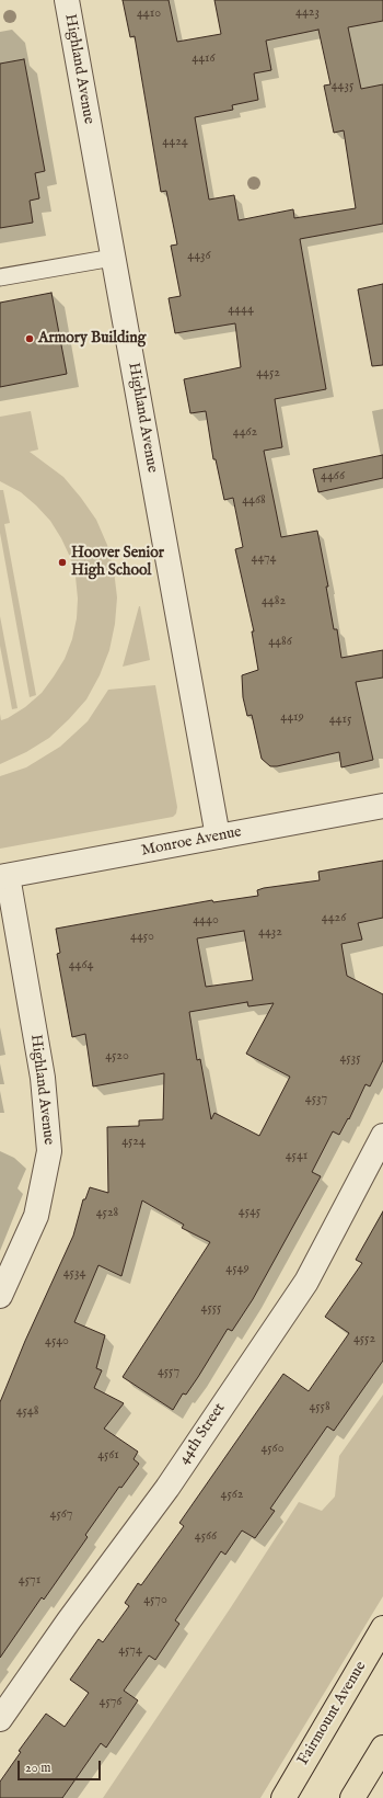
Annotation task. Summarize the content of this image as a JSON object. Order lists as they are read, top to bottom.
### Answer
{
  "streets": {
    "main road": ["Fairmount Avenue"],
    "street": ["Highland Avenue", "Monroe Avenue", "44th Street"]
  },
  "crossings": [
    ["Highland Avenue", "Monroe Avenue"]
  ],
  "places": ["Armory Building", "Hoover Senior High School"],
  "house_numbers": [
    "4423",
    "4410",
    "4416",
    "4435",
    "4424",
    "4436",
    "4444",
    "4452",
    "4462",
    "4466",
    "4468",
    "4474",
    "4482",
    "4486",
    "4419",
    "4415",
    "4426",
    "4440",
    "4432",
    "4450",
    "4464",
    "4520",
    "4535",
    "4537",
    "4524",
    "4541",
    "4545",
    "4528",
    "4549",
    "4534",
    "4555",
    "4552",
    "4540",
    "4557",
    "4558",
    "4548",
    "4560",
    "4561",
    "4562",
    "4567",
    "4566",
    "4571",
    "4570",
    "4574",
    "4576"
  ],
  "scale_bar": "20 m"
}
